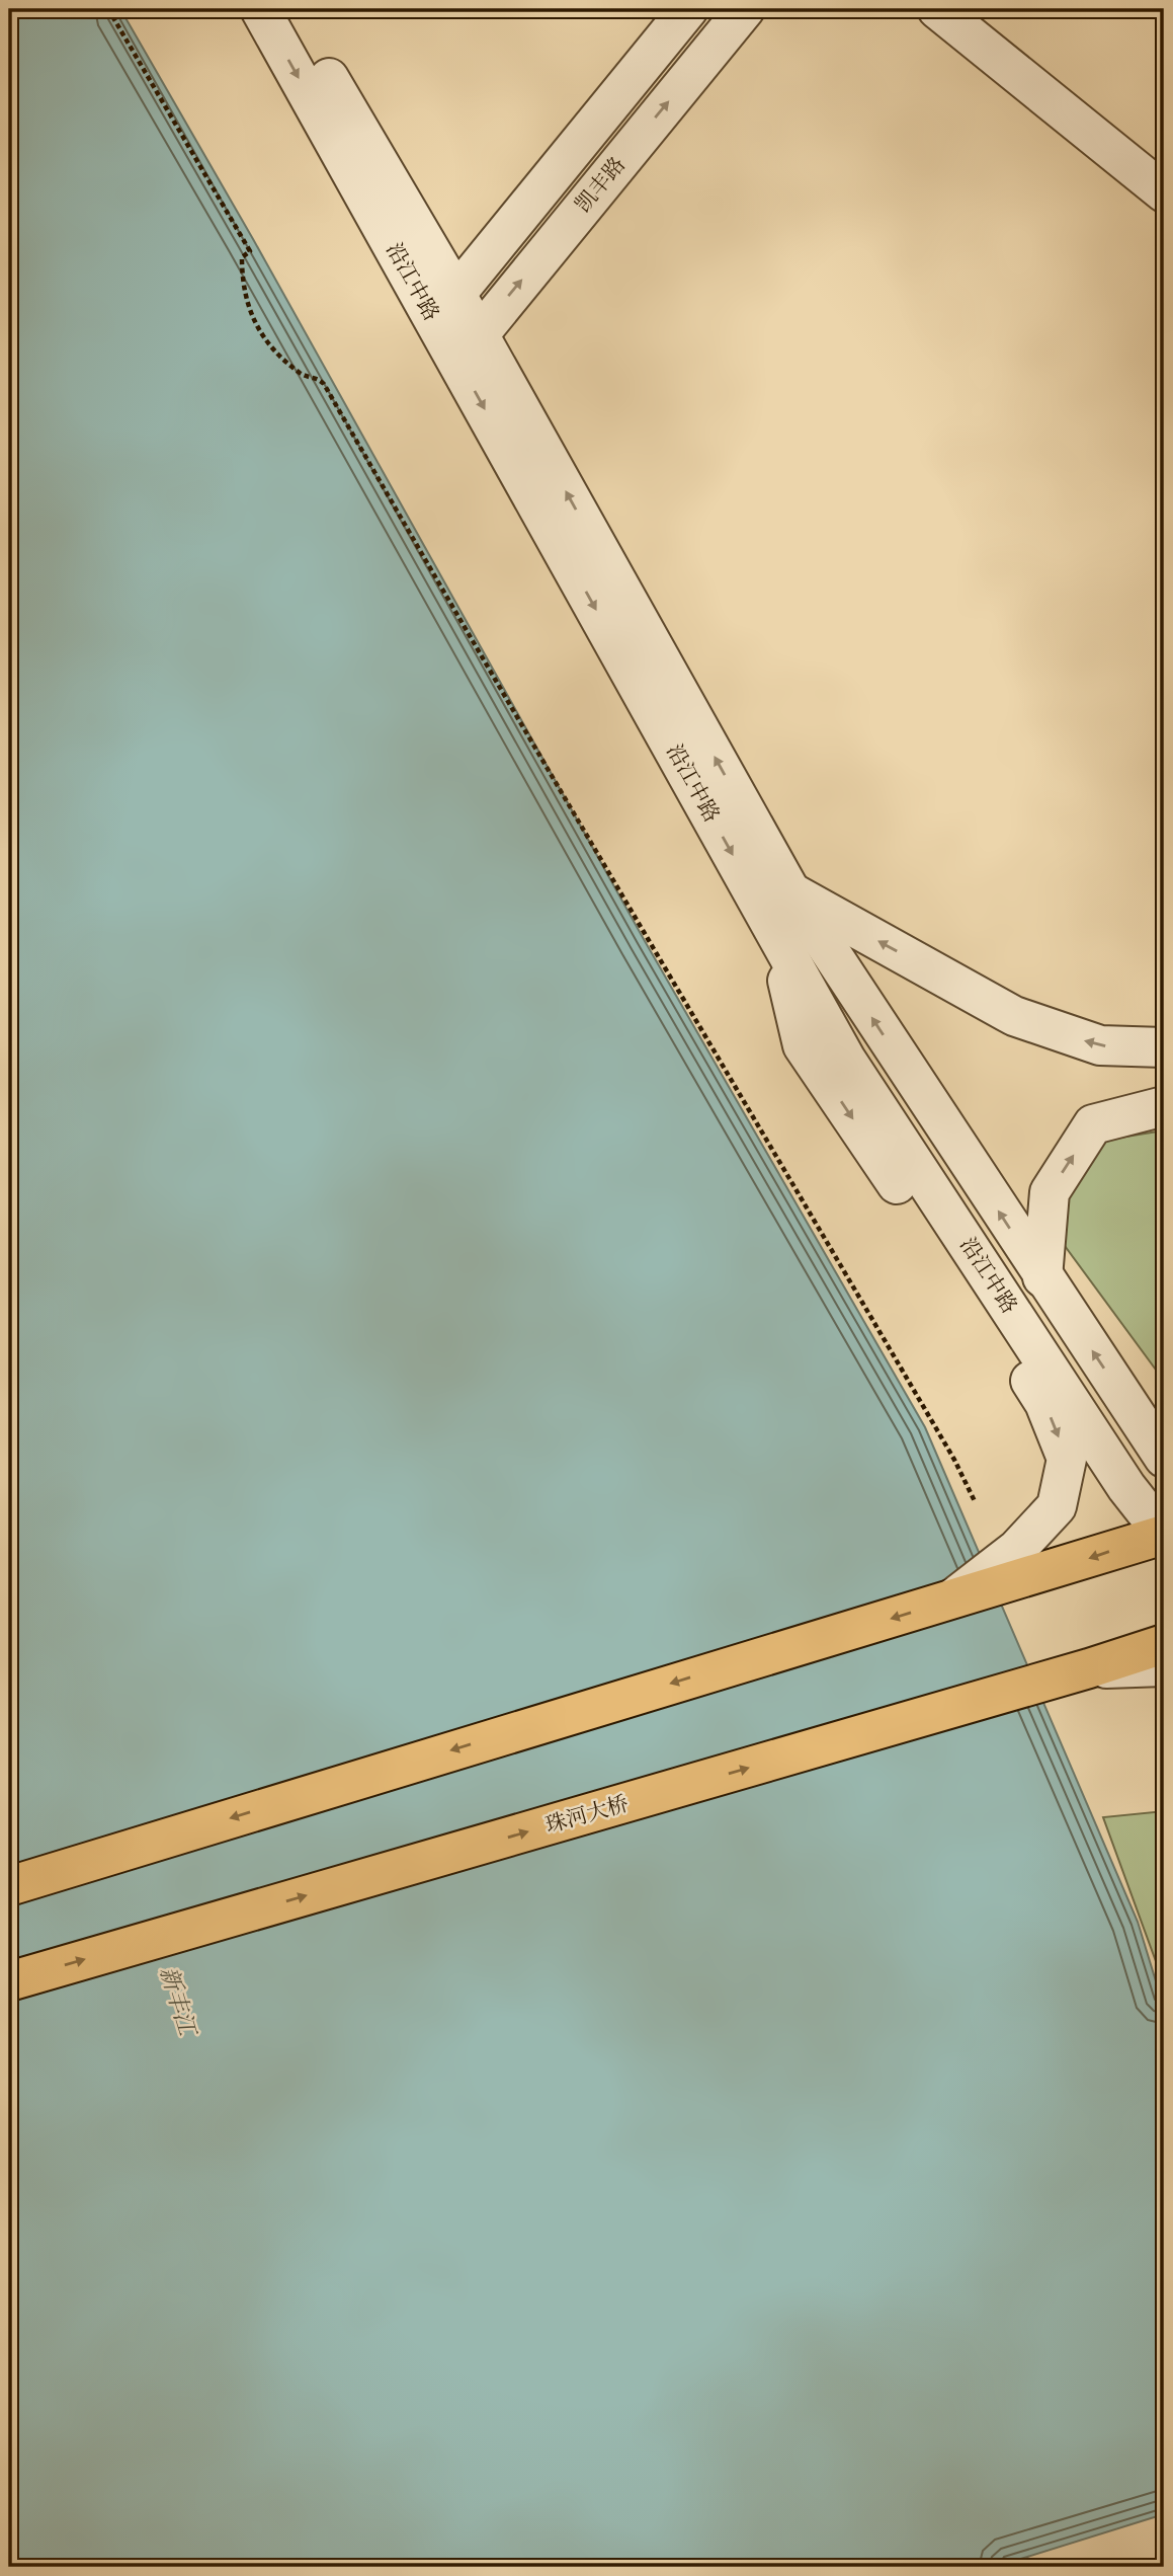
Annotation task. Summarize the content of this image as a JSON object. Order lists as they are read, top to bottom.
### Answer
{
  "streets": {
    "main road": ["珠河大桥"],
    "street": ["凯丰路", "沿江中路"]
  },
  "crossings": [
    ["凯丰路", "沿江中路"]
  ],
  "water": ["新丰江"]
}
